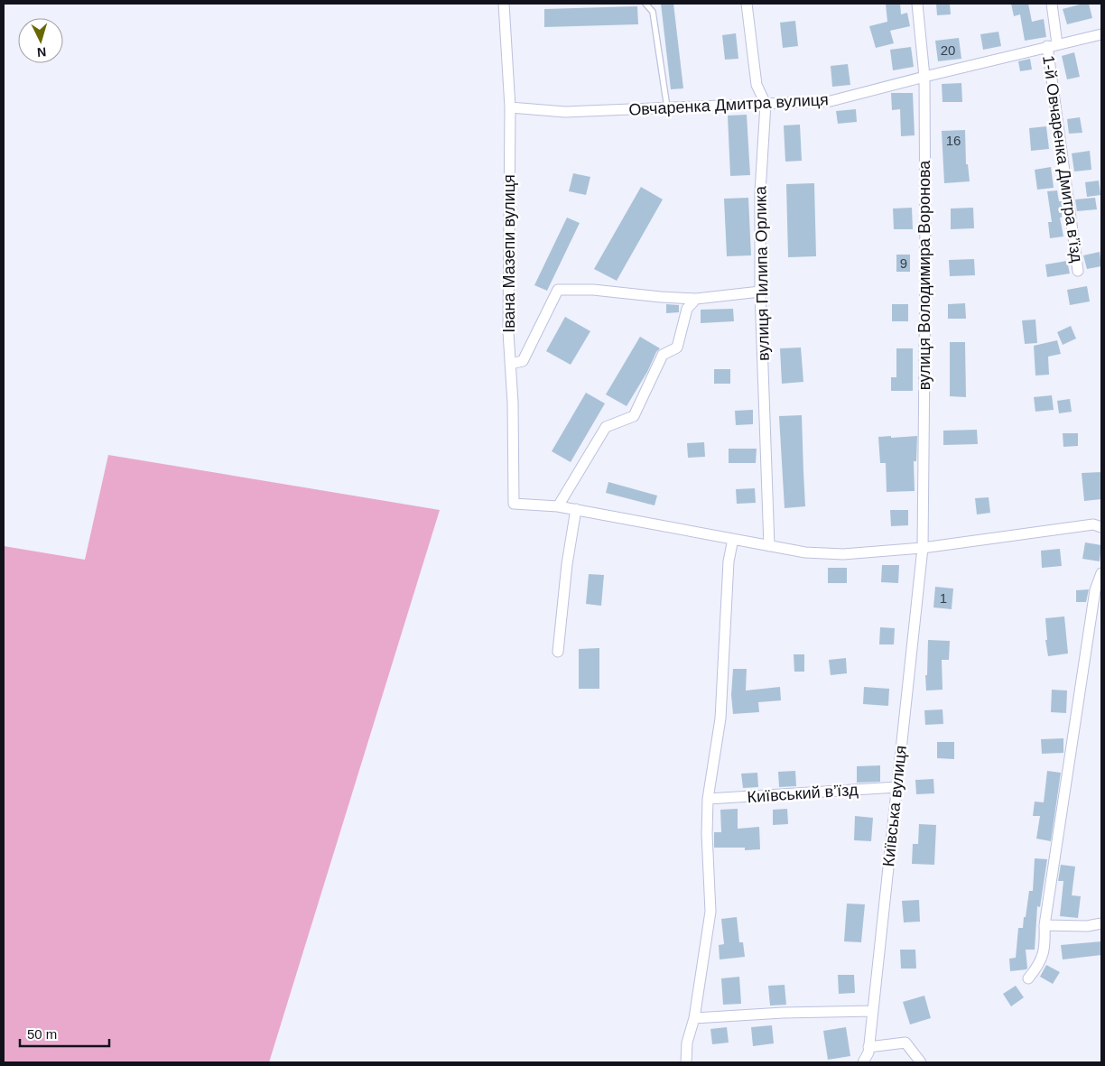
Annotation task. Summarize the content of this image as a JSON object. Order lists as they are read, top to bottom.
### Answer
{
  "streets": {
    "street": [
      "Овчаренка Дмитра вулиця",
      "1-й Овчаренка Дмитра в’їзд",
      "Івана Мазепи вулиця",
      "вулиця Пилипа Орлика",
      "вулиця Володимира Воронова",
      "Київський в’їзд",
      "Київська вулиця"
    ]
  },
  "crossings": [
    ["Овчаренка Дмитра вулиця", "1-й Овчаренка Дмитра в’їзд"],
    ["Овчаренка Дмитра вулиця", "Івана Мазепи вулиця"],
    ["Овчаренка Дмитра вулиця", "вулиця Пилипа Орлика"],
    ["Овчаренка Дмитра вулиця", "вулиця Володимира Воронова"],
    ["вулиця Володимира Воронова", "Київська вулиця"],
    ["Київський в’їзд", "Київська вулиця"]
  ],
  "house_numbers": [
    "20",
    "16",
    "9",
    "1"
  ],
  "scale_bar": "50 m",
  "north": "bottom"
}
